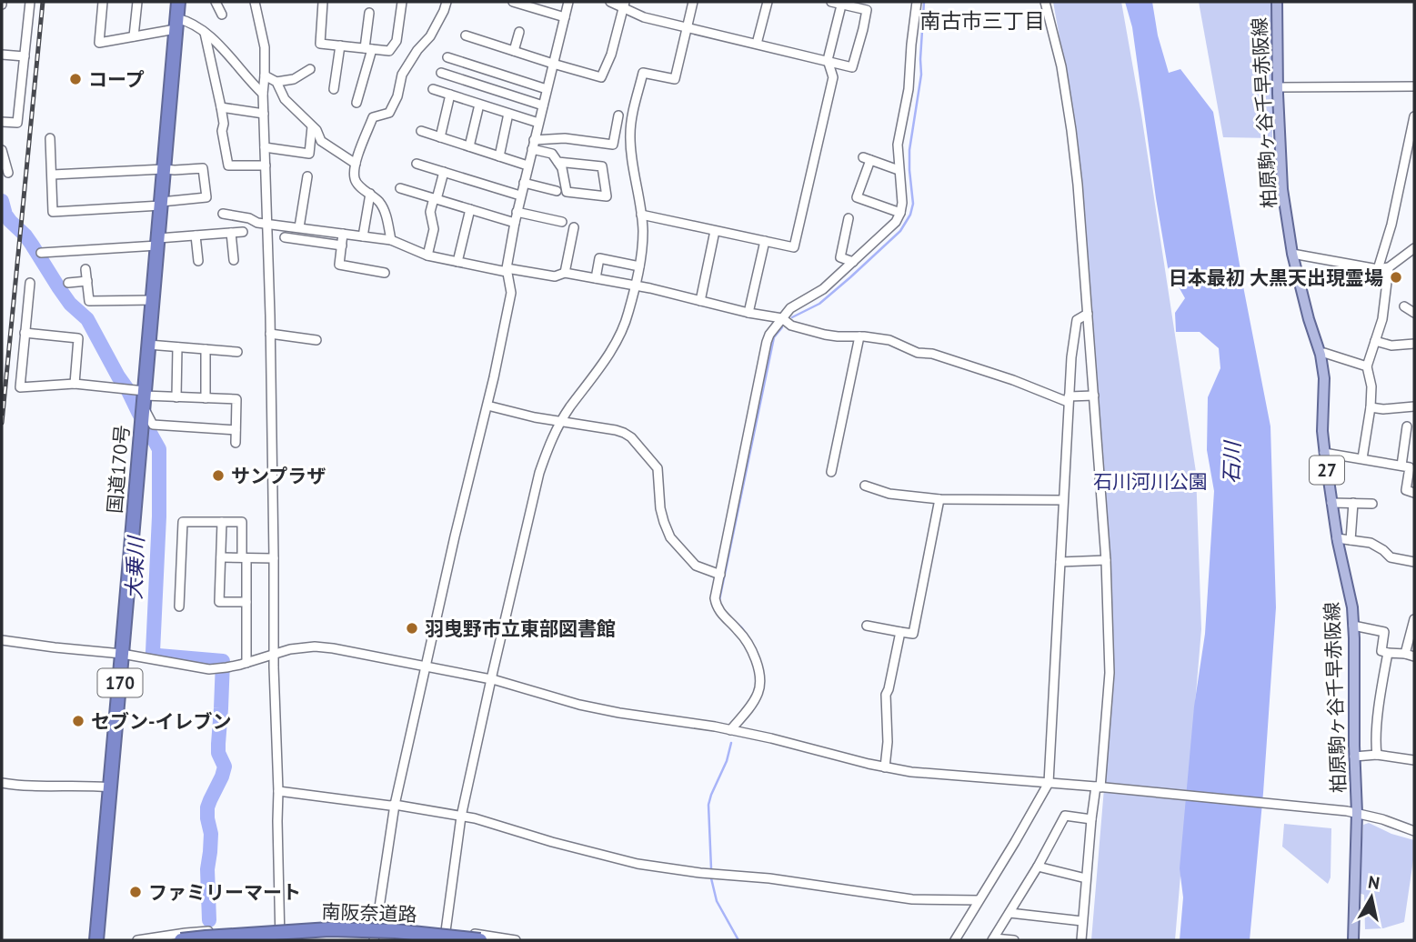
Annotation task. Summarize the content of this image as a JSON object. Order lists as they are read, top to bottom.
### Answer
{
  "streets": {
    "highway": ["国道170号", "170", "南阪奈道路"],
    "main road": ["柏原駒ヶ谷千早赤阪線", "27"]
  },
  "districts": ["南古市三丁目"],
  "water": ["石川", "大乗川"],
  "parks": ["石川河川公園"],
  "places": [
    "コープ",
    "日本最初 大黒天出現霊場",
    "サンプラザ",
    "羽曳野市立東部図書館",
    "セブン-イレブン",
    "ファミリーマート"
  ],
  "north": "top"
}
